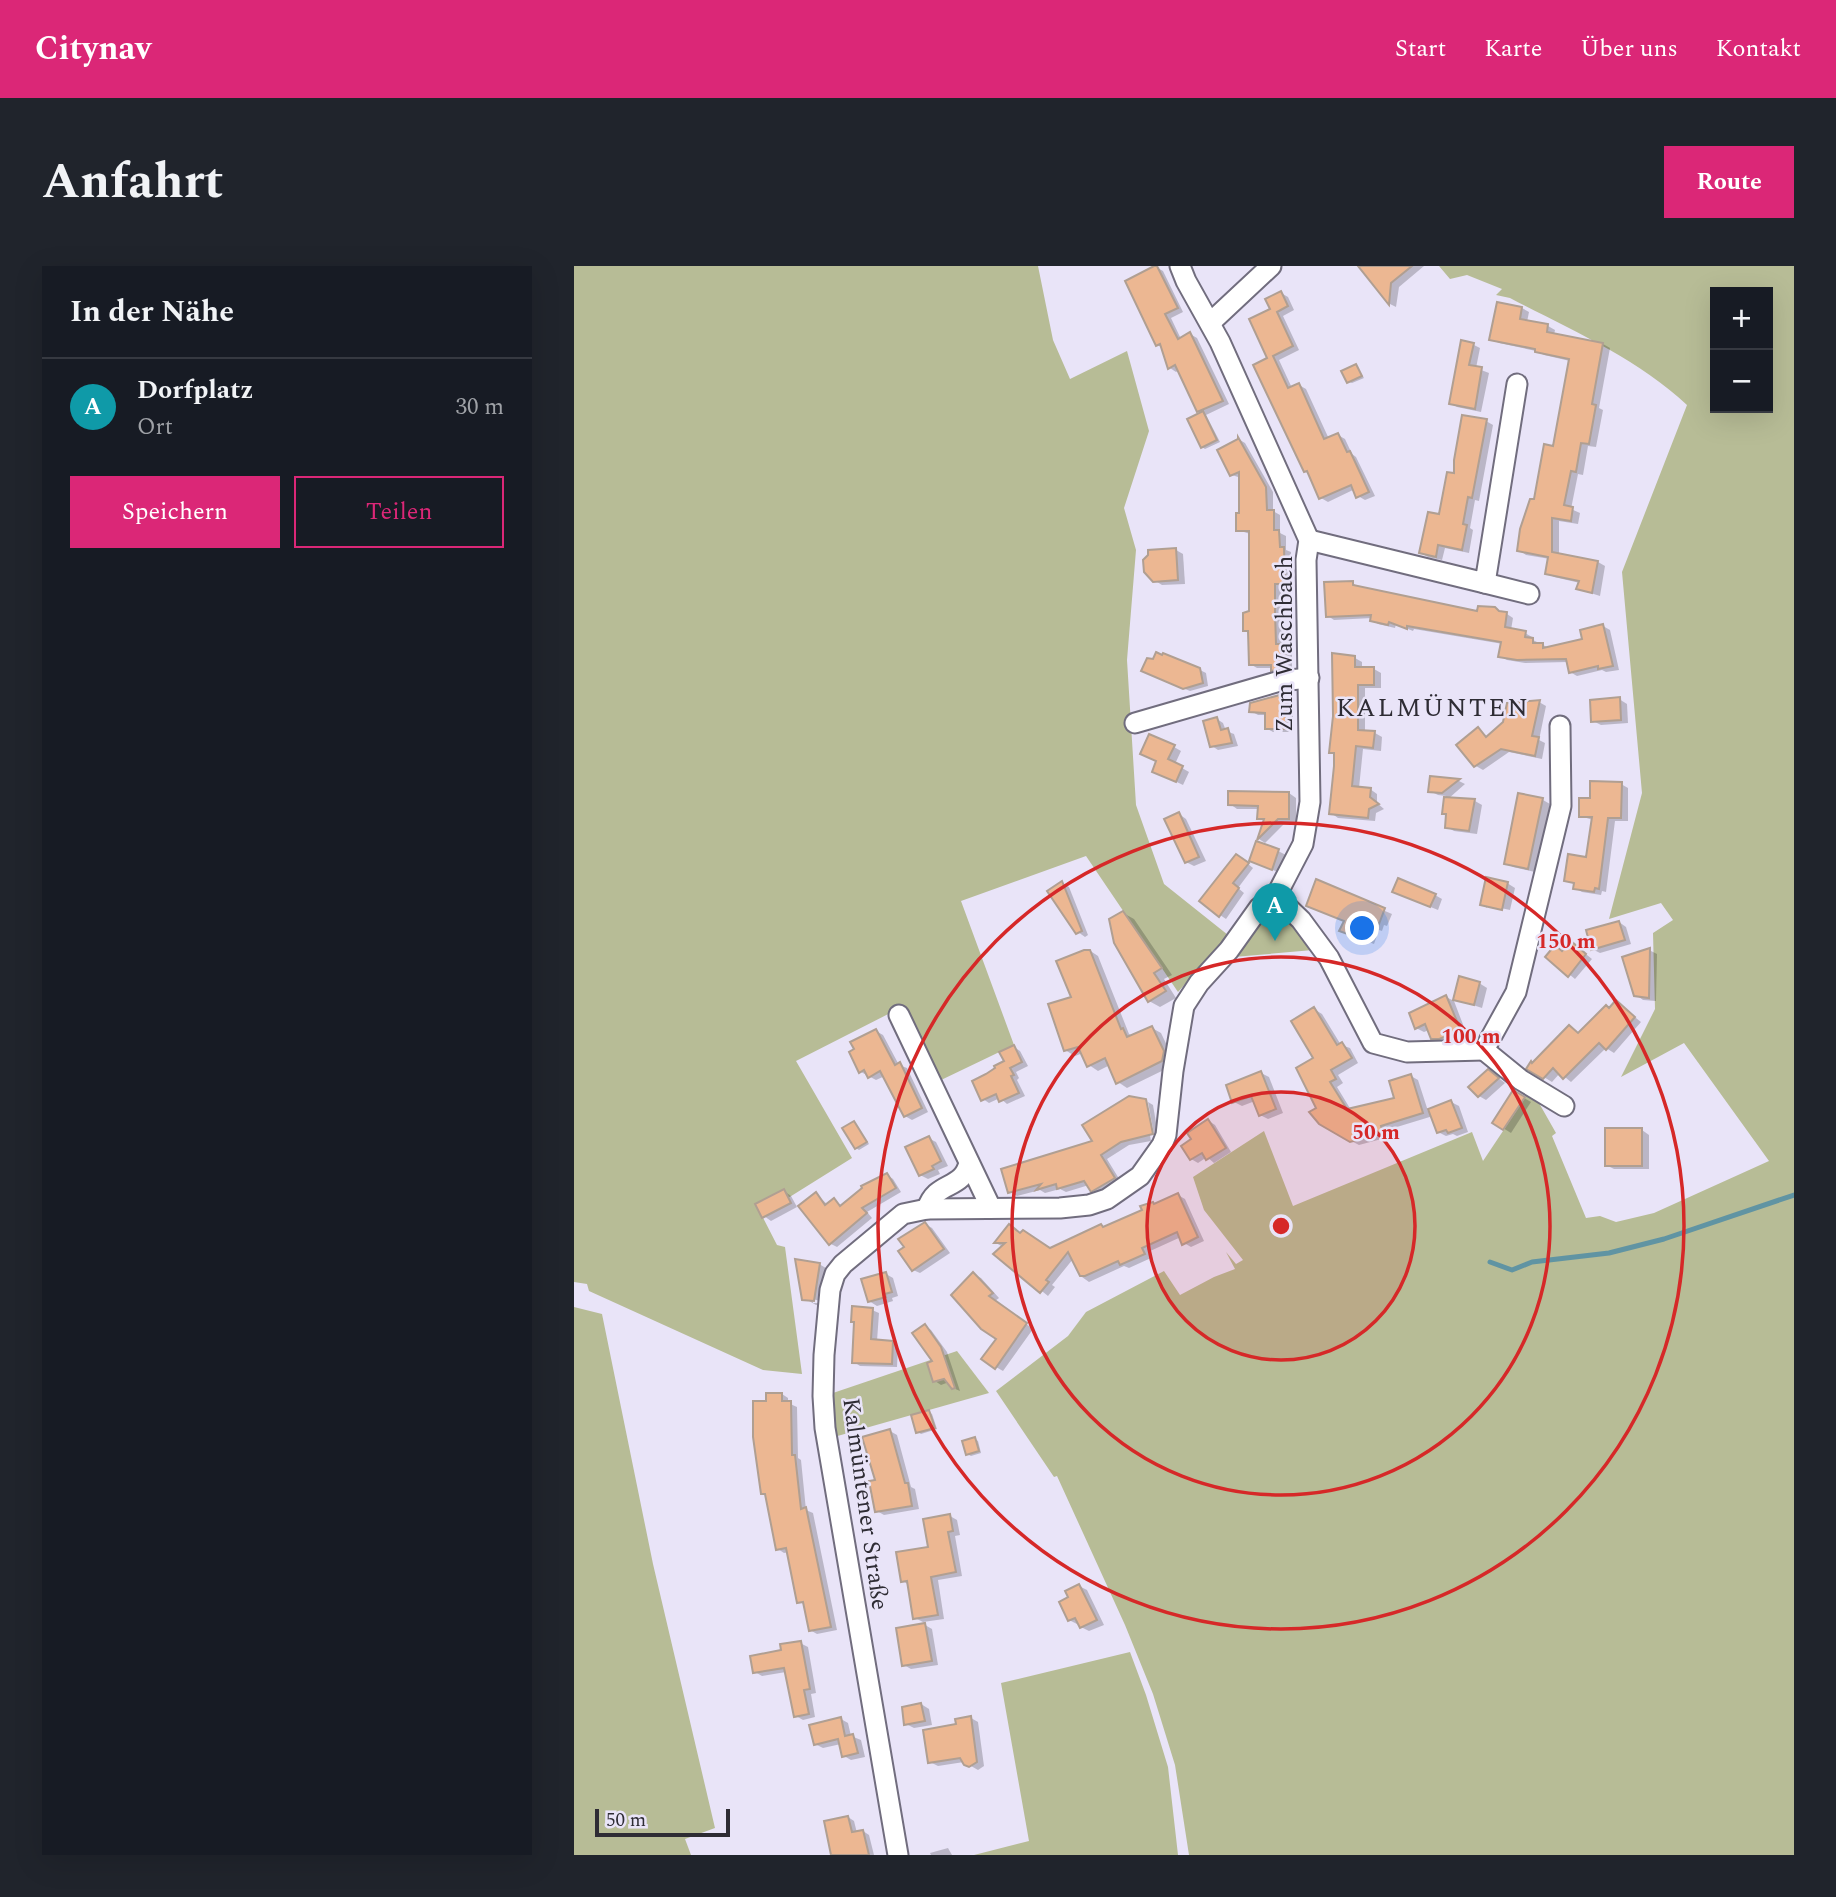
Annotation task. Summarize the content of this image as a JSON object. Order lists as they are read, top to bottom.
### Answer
{
  "streets": {
    "street": ["Zum Waschbach", "Kalmüntener Straße"]
  },
  "crossings": [
    ["Zum Waschbach", "Kalmüntener Straße"]
  ],
  "districts": ["KALMÜNTEN"],
  "scale_bar": "50 m",
  "page": {
    "header": "Citynav",
    "nav": [
      "Start",
      "Karte",
      "Über uns",
      "Kontakt"
    ],
    "title": "Anfahrt",
    "buttons": [
      "Route",
      ["Speichern", "Teilen"]
    ],
    "heading": "In der Nähe",
    "map_buttons": ["+", "−"],
    "list": [
      {
        "mark": "A",
        "name": "Dorfplatz",
        "note": "Ort",
        "value": "30 m"
      }
    ],
    "pins": "A",
    "scale": "50 m"
  },
  "rings": ["150 m", "100 m", "50 m"]
}
